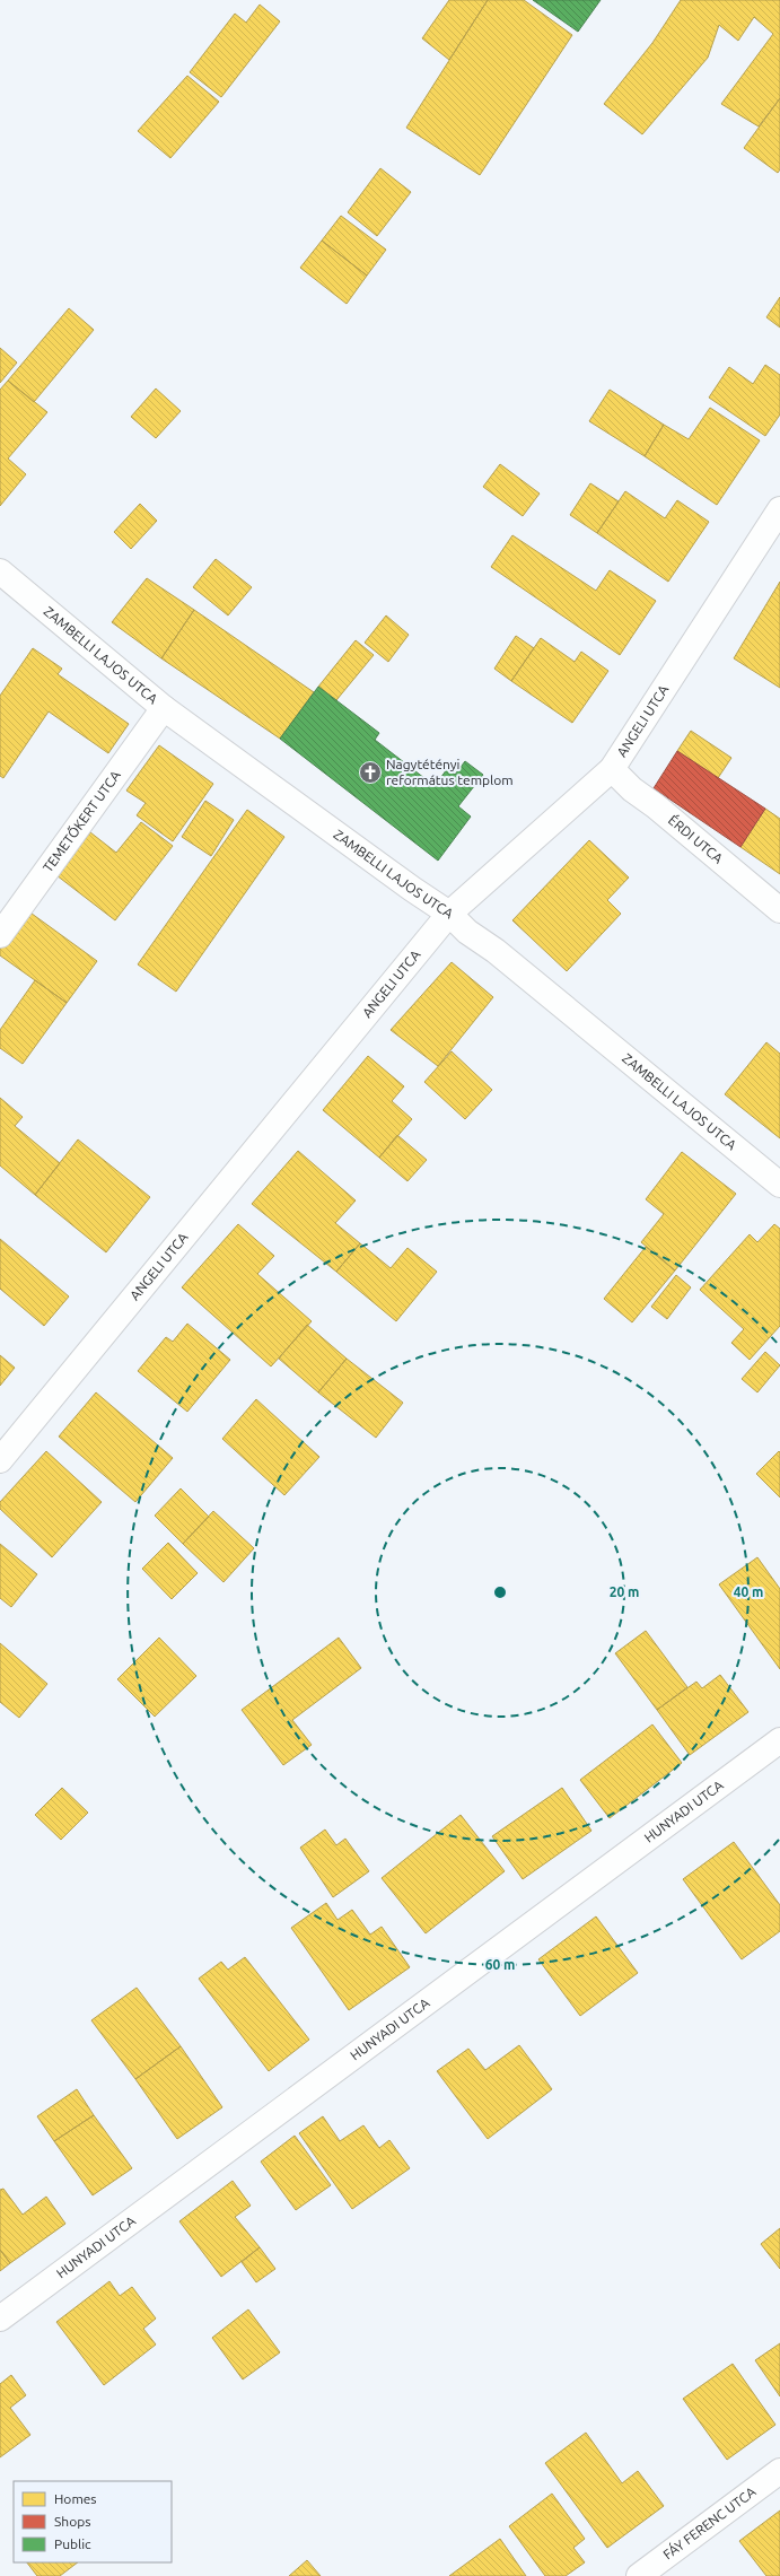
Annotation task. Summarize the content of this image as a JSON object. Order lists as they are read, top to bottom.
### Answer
{
  "streets": {
    "street": [
      "ZAMBELLI LAJOS UTCA",
      "ANGELI UTCA",
      "TEMETŐKERT UTCA",
      "ÉRDI UTCA",
      "HUNYADI UTCA",
      "FÁY FERENC UTCA"
    ]
  },
  "crossings": [
    ["ZAMBELLI LAJOS UTCA", "ANGELI UTCA"],
    ["ZAMBELLI LAJOS UTCA", "TEMETŐKERT UTCA"],
    ["ANGELI UTCA", "ÉRDI UTCA"]
  ],
  "places": {
    "church": ["Nagytétényi református templom"]
  },
  "legend": ["Homes", "Shops", "Public"],
  "rings": ["20 m", "40 m", "60 m"]
}
